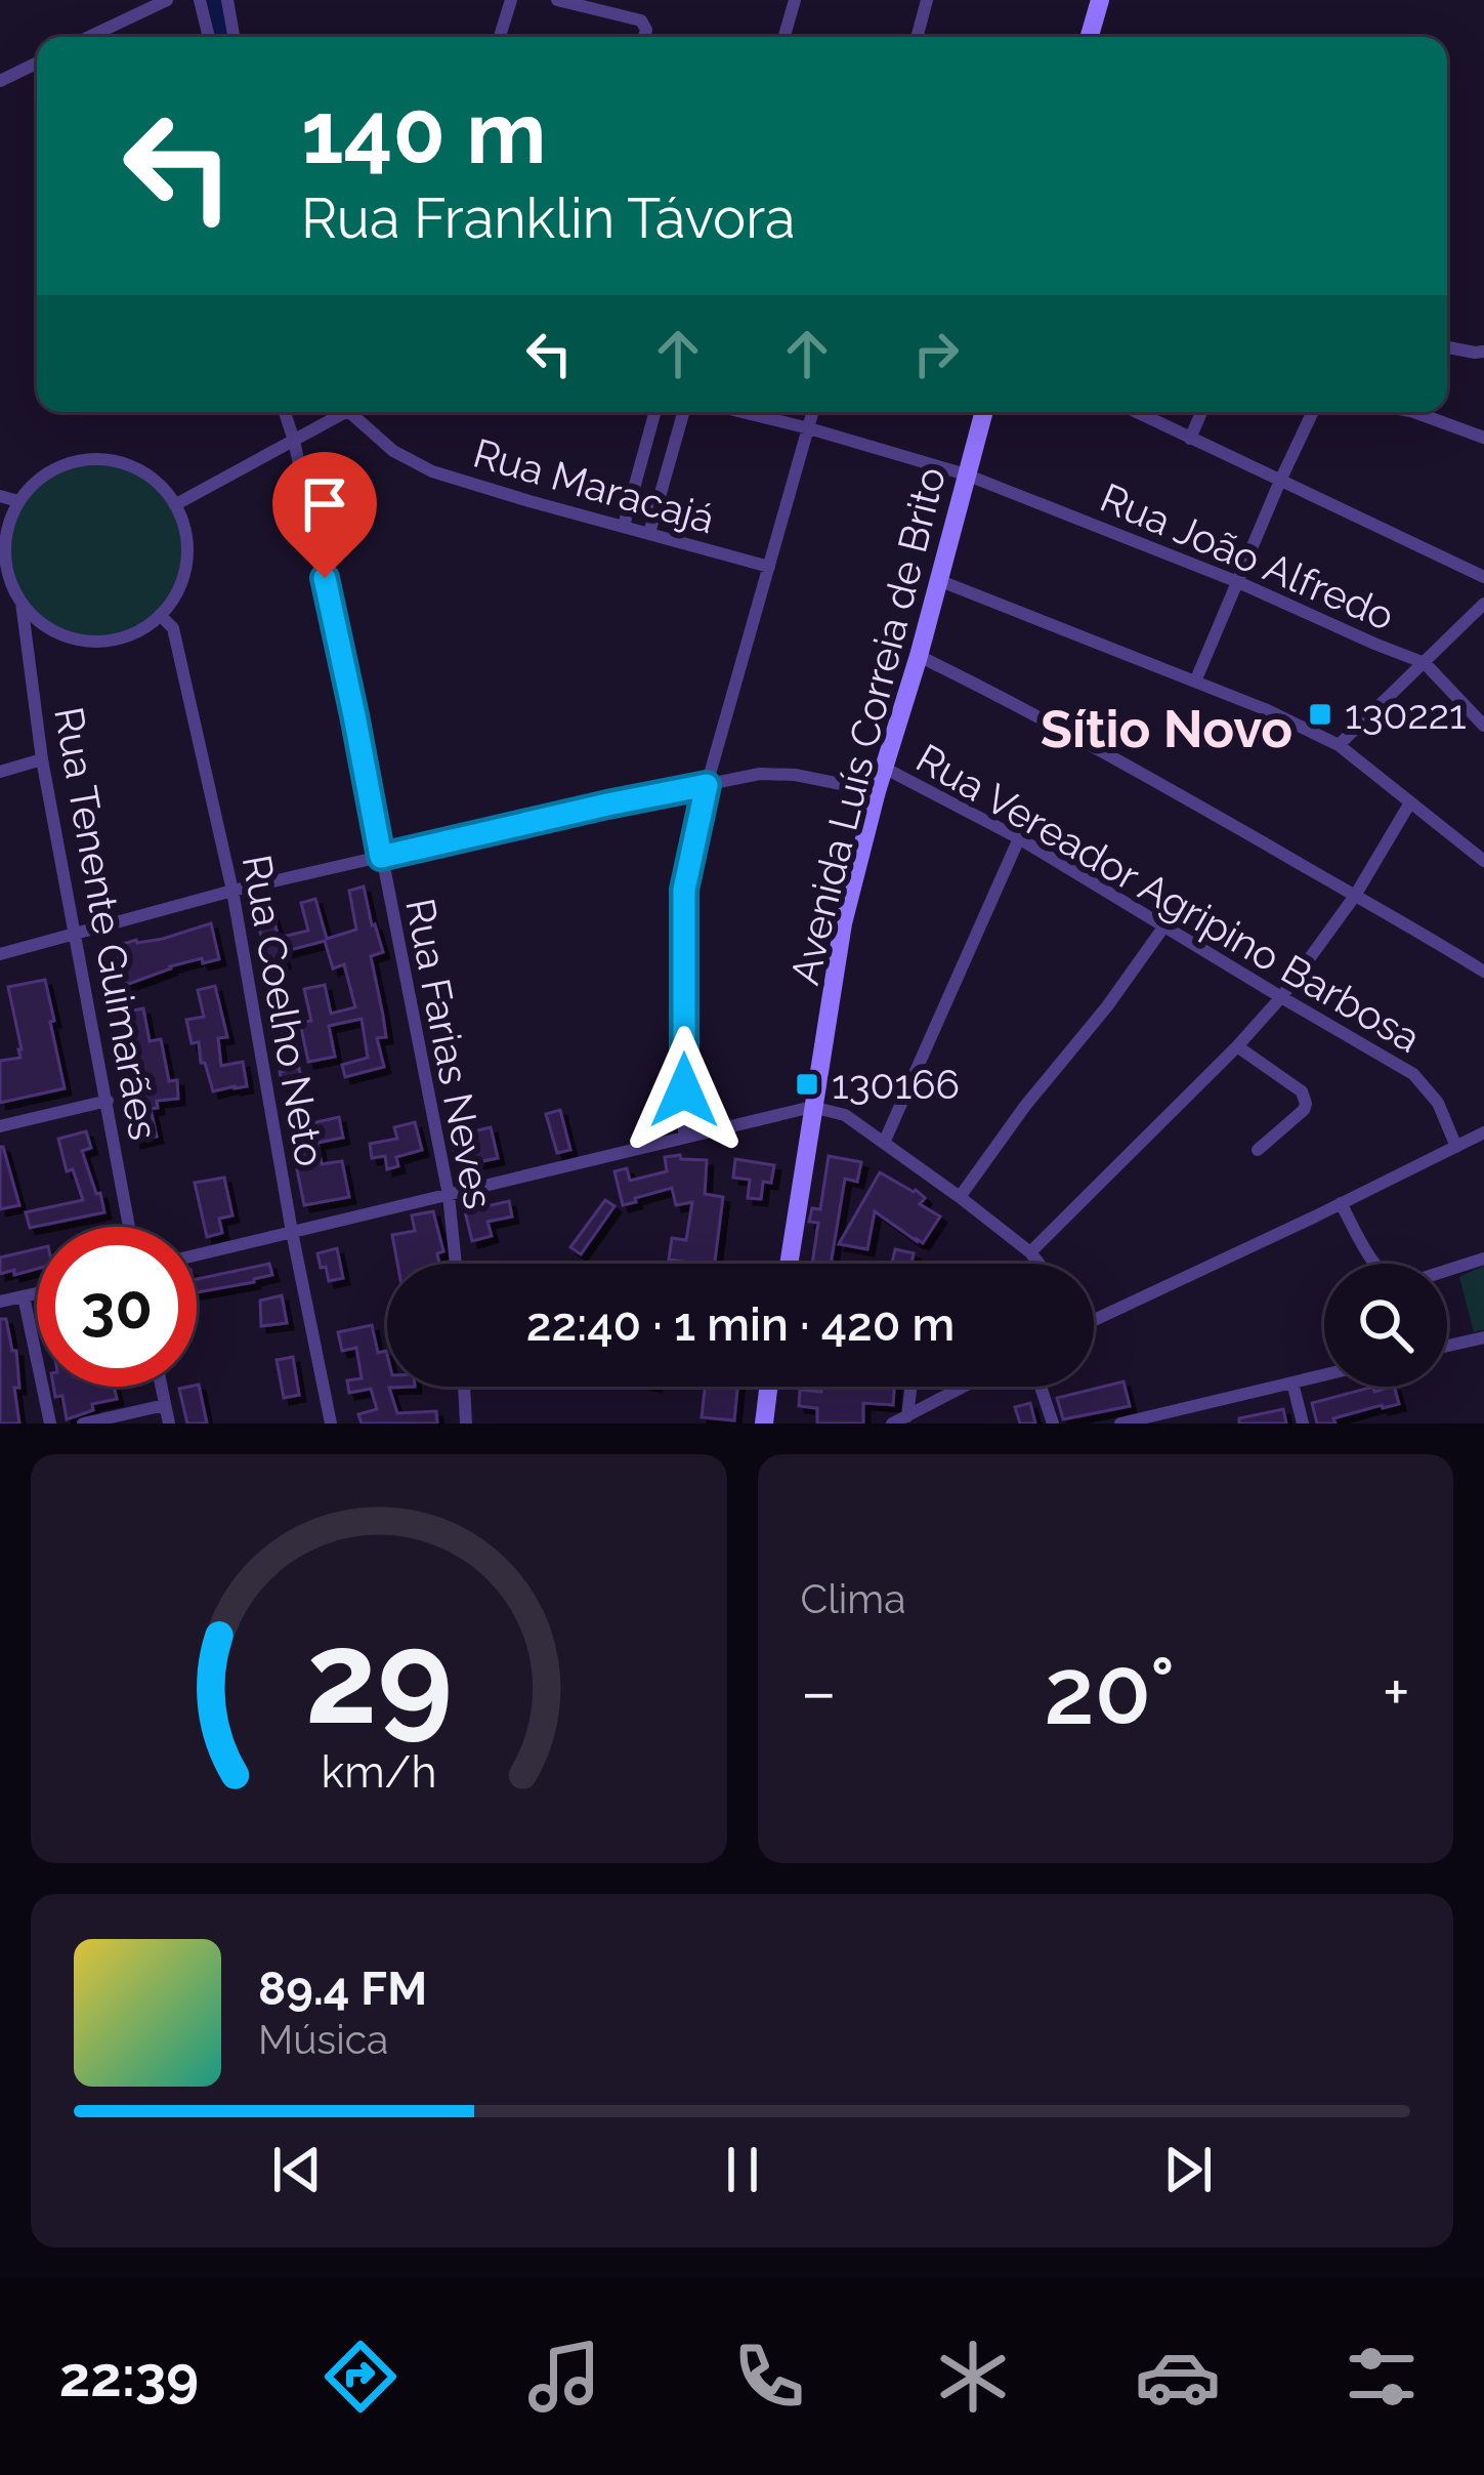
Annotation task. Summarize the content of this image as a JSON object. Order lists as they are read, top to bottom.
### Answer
{
  "streets": {
    "main road": ["Avenida Luís Correia de Brito"],
    "street": [
      "Rua Maracajá",
      "Rua João Alfredo",
      "Rua Vereador Agripino Barbosa",
      "Rua Tenente Guimarães",
      "Rua Coelho Neto",
      "Rua Farias Neves"
    ]
  },
  "crossings": [
    ["Rua João Alfredo", "Avenida Luís Correia de Brito"],
    ["Avenida Luís Correia de Brito", "Rua Vereador Agripino Barbosa"],
    ["Rua Tenente Guimarães", "Rua Coelho Neto"]
  ],
  "districts": ["Sítio Novo"],
  "places": {
    "transit": ["130221", "130166"]
  },
  "page": {
    "turn": ["140 m", "Rua Franklin Távora"],
    "limit": "30",
    "trip": "22:40 · 1 min · 420 m",
    "tile": "Clima",
    "heat": ["−", "20°", "+"],
    "song": ["89.4 FM", "Música"],
    "tabs": "22:39",
    "gauge": ["29", "km/h"]
  }
}
